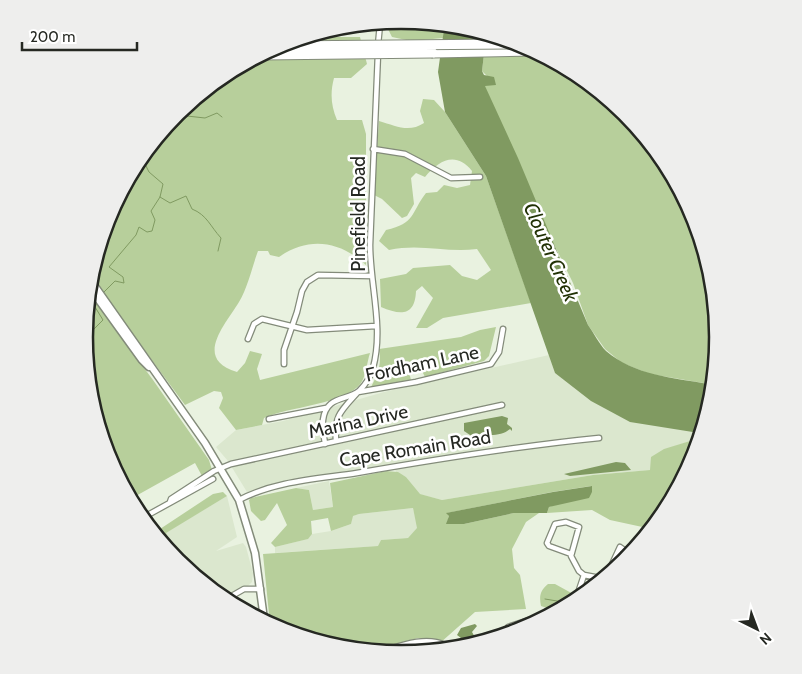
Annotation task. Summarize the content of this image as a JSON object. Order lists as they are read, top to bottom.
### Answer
{
  "streets": {
    "street": [
      "Pinefield Road",
      "Fordham Lane",
      "Marina Drive",
      "Cape Romain Road"
    ]
  },
  "crossings": [
    ["Pinefield Road", "Fordham Lane"],
    ["Pinefield Road", "Marina Drive"]
  ],
  "water": ["Clouter Creek"],
  "scale_bar": "200 m",
  "north": "bottom right"
}
